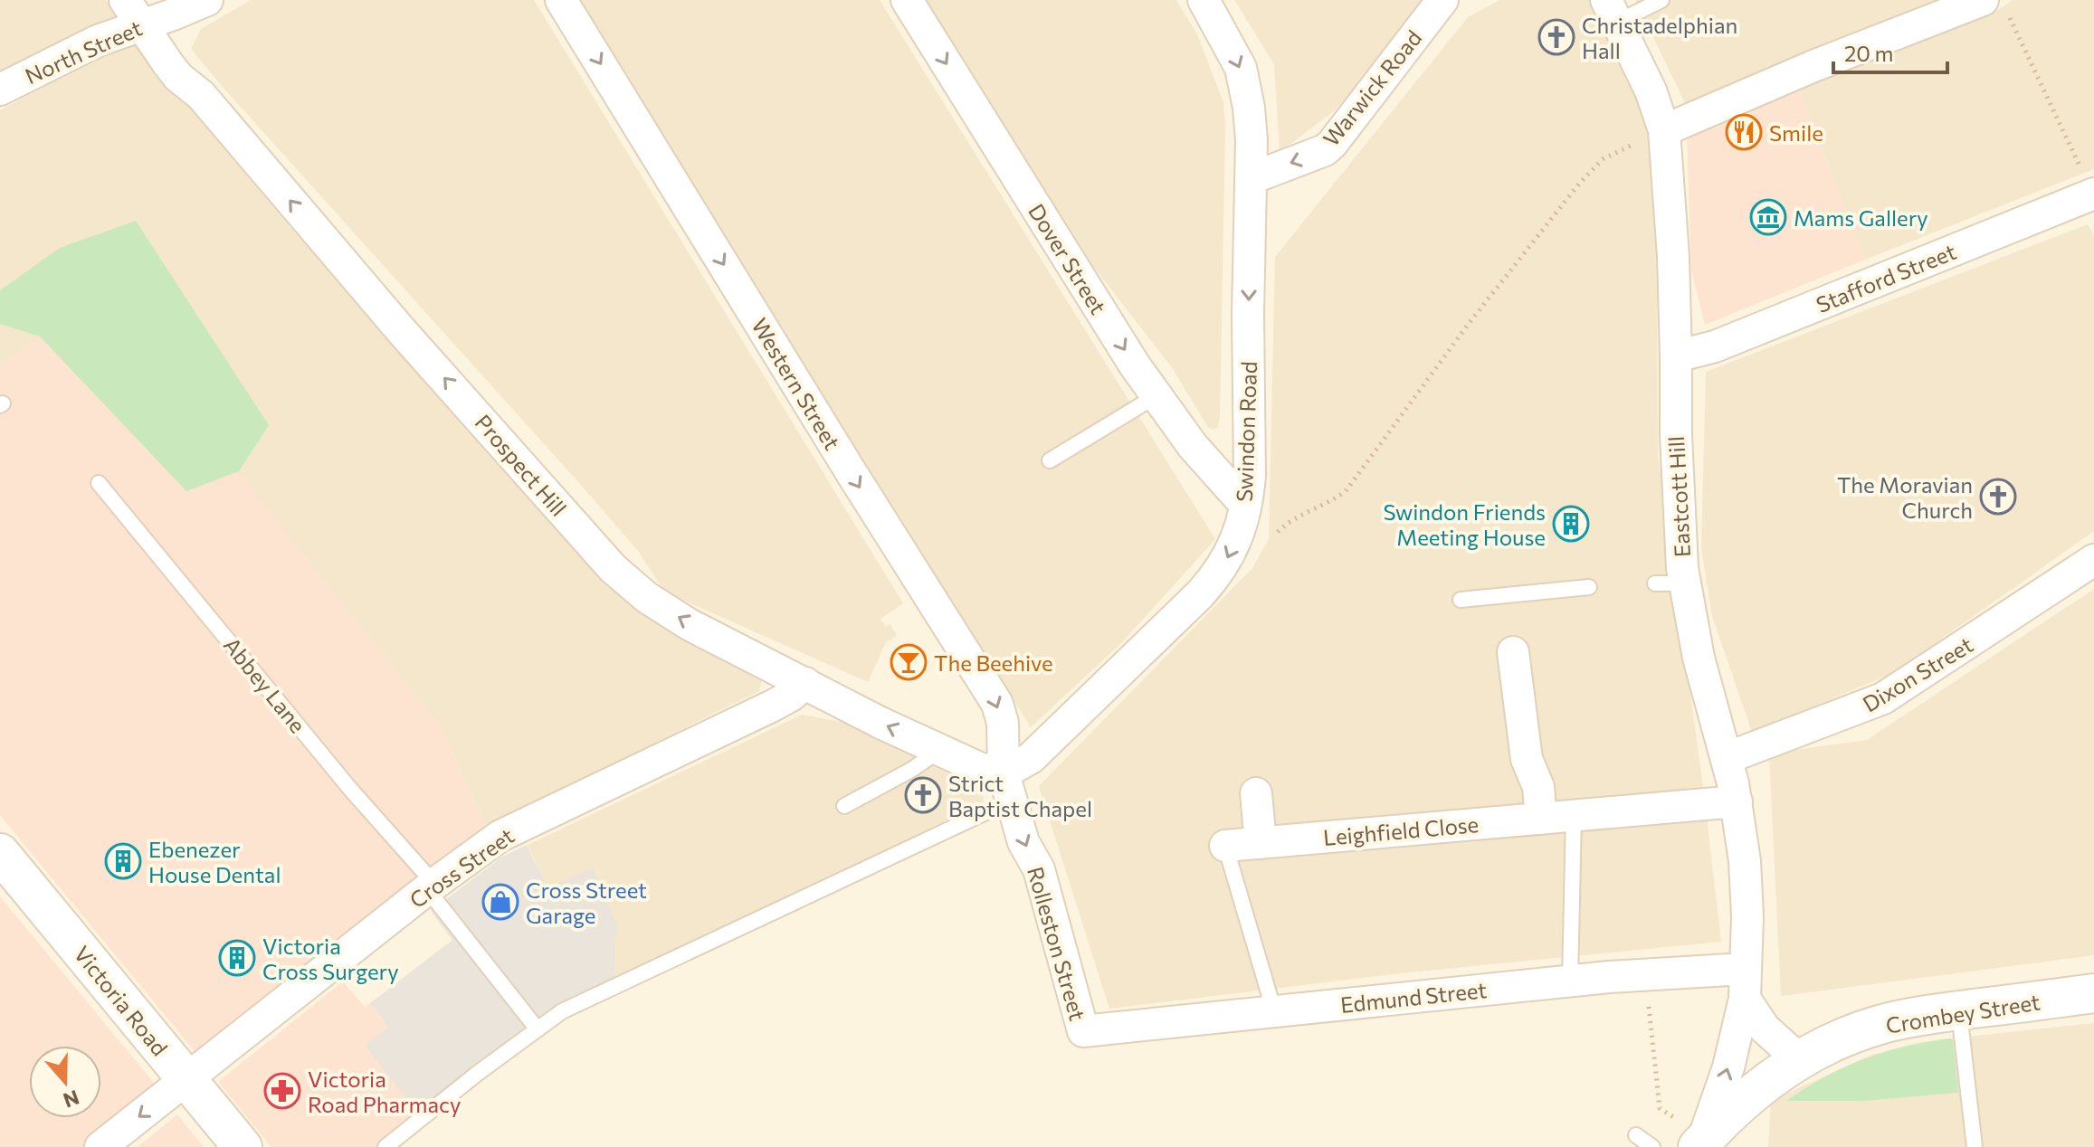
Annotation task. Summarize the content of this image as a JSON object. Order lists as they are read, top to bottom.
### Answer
{
  "streets": {
    "street": [
      "North Street",
      "Warwick Road",
      "Dover Street",
      "Stafford Street",
      "Western Street",
      "Swindon Road",
      "Prospect Hill",
      "Eastcott Hill",
      "Dixon Street",
      "Leighfield Close",
      "Cross Street",
      "Rolleston Street",
      "Edmund Street",
      "Victoria Road",
      "Crombey Street"
    ],
    "lane": ["Abbey Lane"]
  },
  "crossings": [
    ["North Street", "Prospect Hill"],
    ["Warwick Road", "Swindon Road"],
    ["Dover Street", "Swindon Road"],
    ["Stafford Street", "Eastcott Hill"],
    ["Western Street", "Swindon Road"],
    ["Western Street", "Prospect Hill"],
    ["Western Street", "Rolleston Street"],
    ["Swindon Road", "Prospect Hill"],
    ["Swindon Road", "Rolleston Street"],
    ["Prospect Hill", "Cross Street"],
    ["Prospect Hill", "Rolleston Street"],
    ["Eastcott Hill", "Dixon Street"],
    ["Eastcott Hill", "Leighfield Close"],
    ["Eastcott Hill", "Edmund Street"],
    ["Eastcott Hill", "Crombey Street"],
    ["Abbey Lane", "Cross Street"],
    ["Cross Street", "Victoria Road"],
    ["Rolleston Street", "Edmund Street"]
  ],
  "one_way": [
    "Warwick Road",
    "Dover Street",
    "Western Street",
    "Swindon Road",
    "Prospect Hill",
    "Rolleston Street"
  ],
  "places": {
    "church": ["Christadelphian Hall", "The Moravian Church", "Strict Baptist Chapel"],
    "restaurant": ["Smile"],
    "museum": ["Mams Gallery"],
    "building": ["Swindon Friends Meeting House", "Ebenezer House Dental", "Victoria Cross Surgery"],
    "bar": ["The Beehive"],
    "shop": ["Cross Street Garage"],
    "pharmacy": ["Victoria Road Pharmacy"]
  },
  "scale_bar": "20 m",
  "north": "bottom"
}
